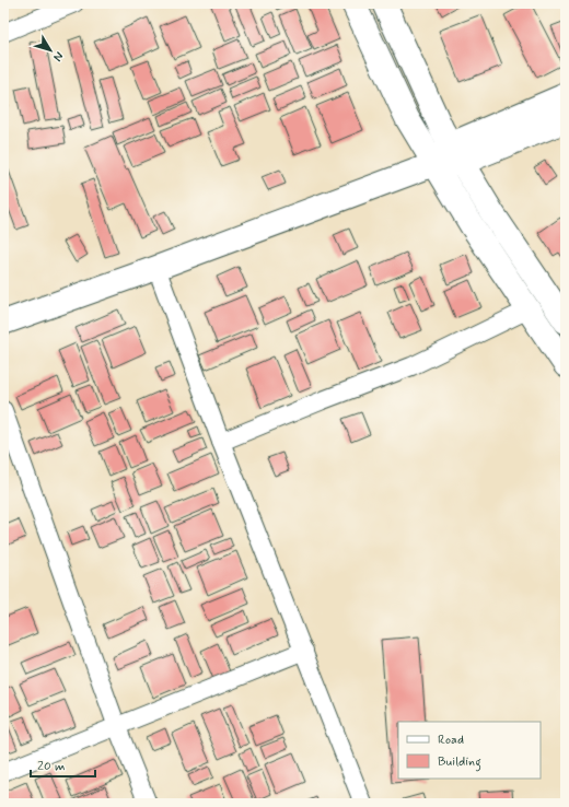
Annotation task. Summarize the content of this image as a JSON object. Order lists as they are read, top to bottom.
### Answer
{
  "legend": ["Road", "Building"],
  "scale_bar": "20 m",
  "north": "bottom right"
}
